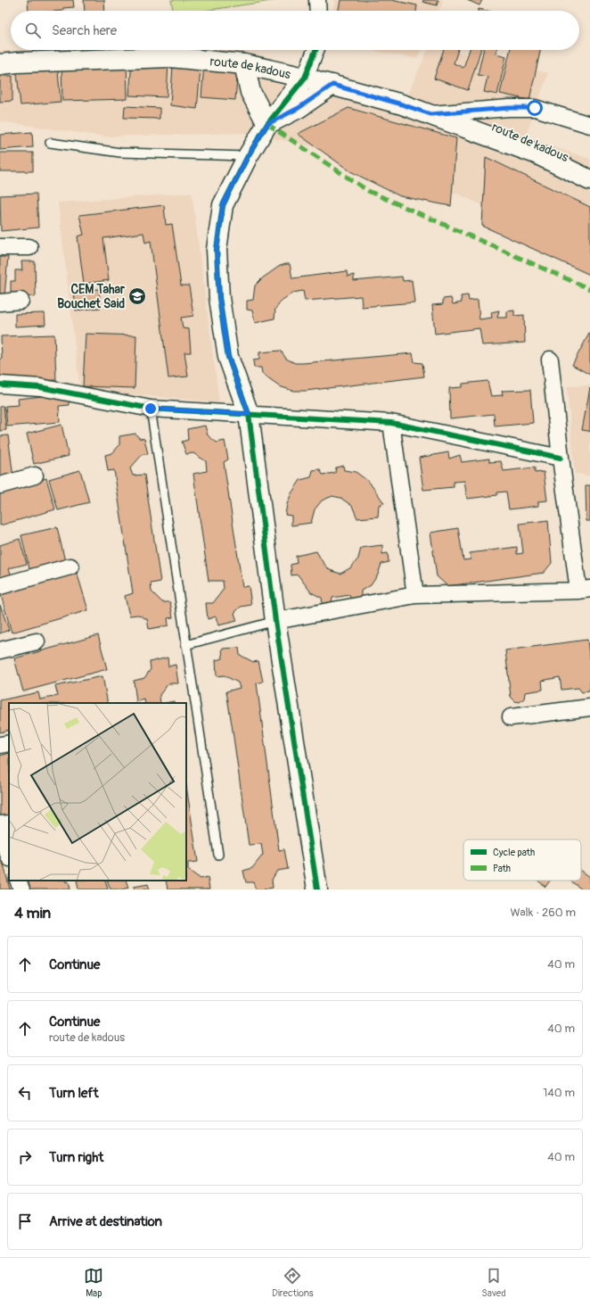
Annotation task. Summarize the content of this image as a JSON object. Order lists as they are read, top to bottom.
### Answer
{
  "streets": {
    "street": ["route de kadous"]
  },
  "places": {
    "school or university": ["CEM Tahar Bouchet Said"]
  },
  "legend": ["Cycle path", "Path"],
  "page": {
    "search": "Search here",
    "heading": ["4 min", "Walk · 260 m"],
    "list": [
      ["Continue", "40 m"],
      ["Continue", "route de kadous", "40 m"],
      ["Turn left", "140 m"],
      ["Turn right", "40 m"],
      "Arrive at destination"
    ],
    "nav": ["Map", "Directions", "Saved"]
  }
}
